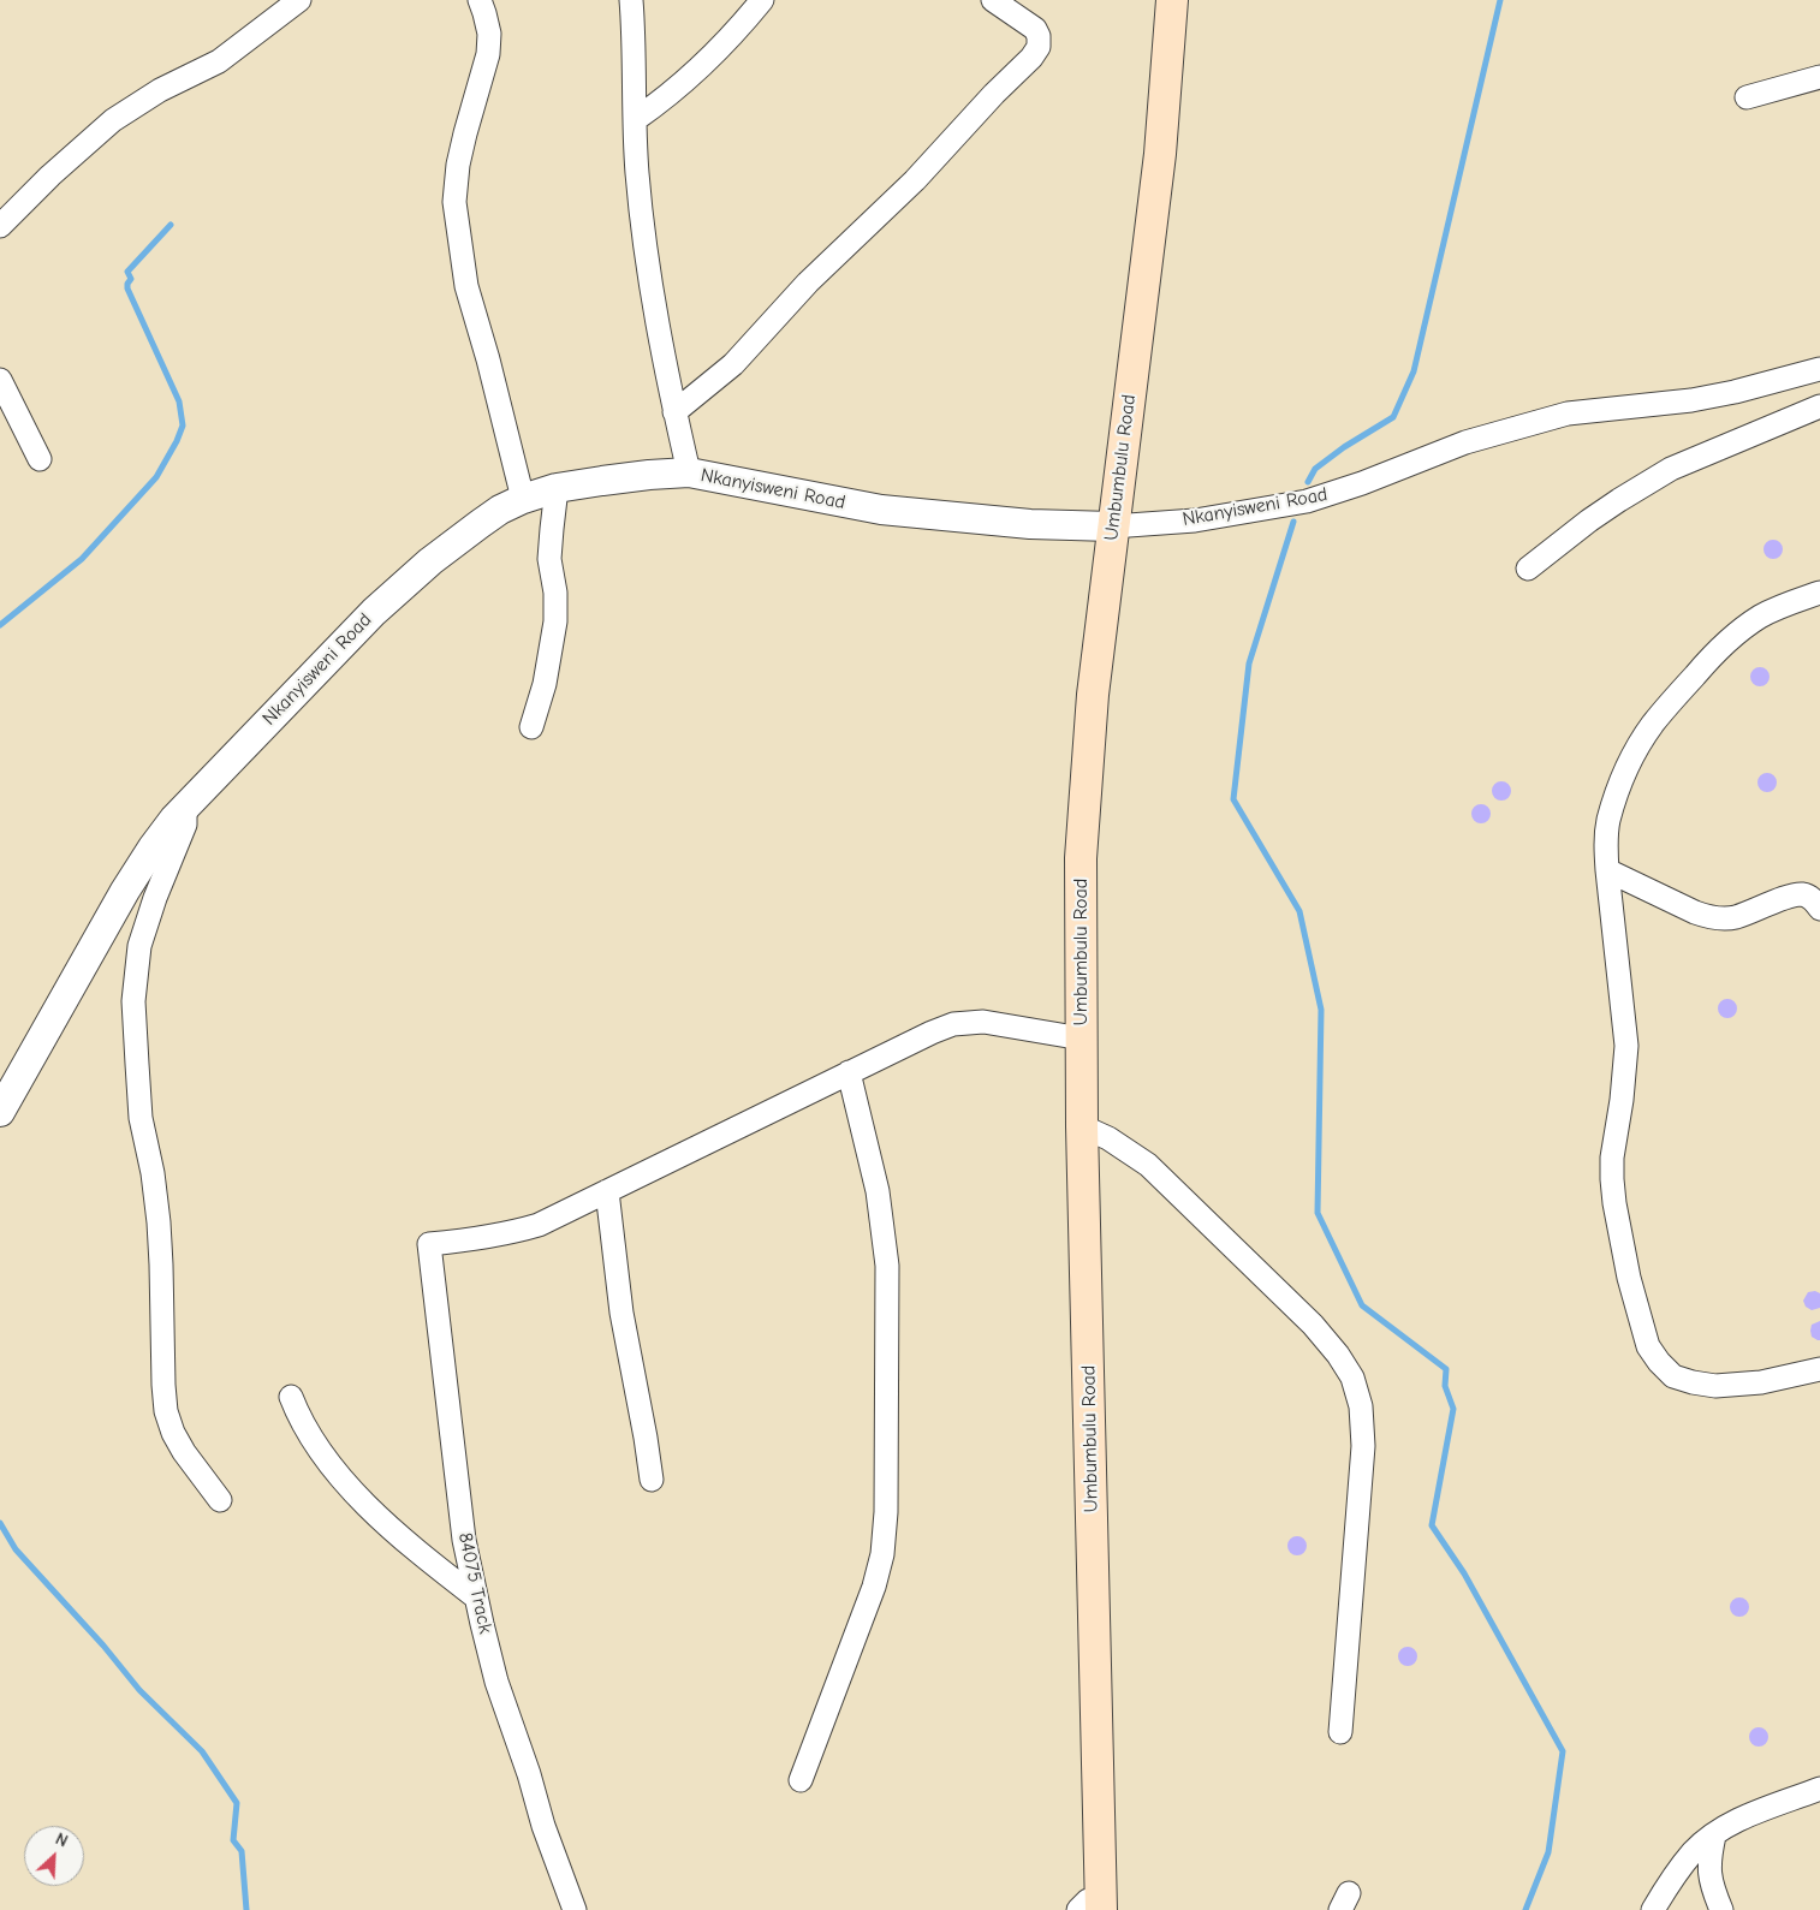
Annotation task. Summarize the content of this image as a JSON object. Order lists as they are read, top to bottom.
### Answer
{
  "streets": {
    "main road": ["Umbumbulu Road"],
    "street": ["Nkanyisweni Road", "84075 Track"]
  },
  "crossings": [
    ["Umbumbulu Road", "Nkanyisweni Road"]
  ],
  "north": "top right"
}
